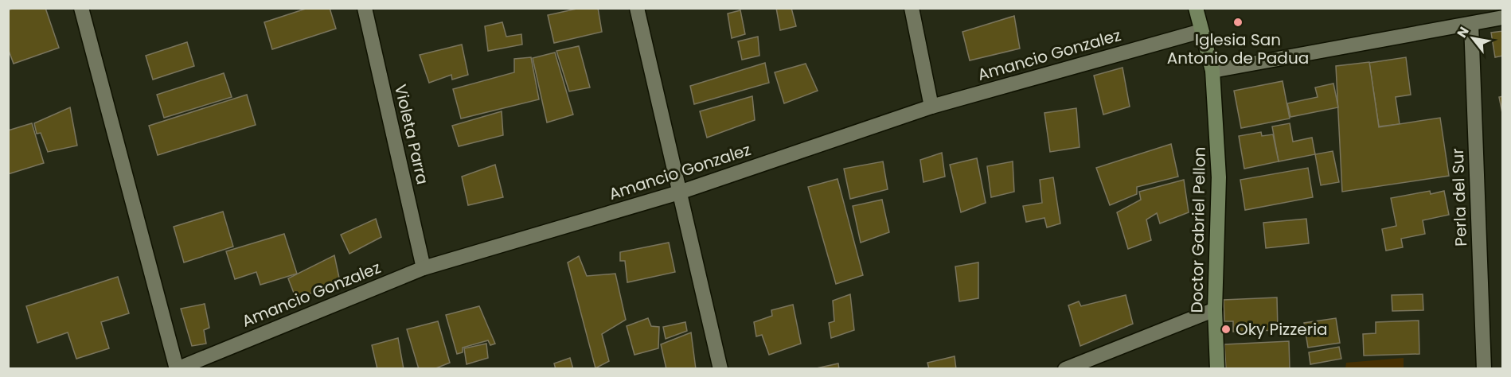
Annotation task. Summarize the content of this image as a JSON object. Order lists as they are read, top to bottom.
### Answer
{
  "streets": {
    "street": [
      "Amancio Gonzalez",
      "Violeta Parra",
      "Perla del Sur",
      "Doctor Gabriel Pellon"
    ]
  },
  "crossings": [
    ["Amancio Gonzalez", "Violeta Parra"],
    ["Amancio Gonzalez", "Doctor Gabriel Pellon"]
  ],
  "places": ["Iglesia San Antonio de Padua", "Oky Pizzeria"],
  "north": "top left"
}
